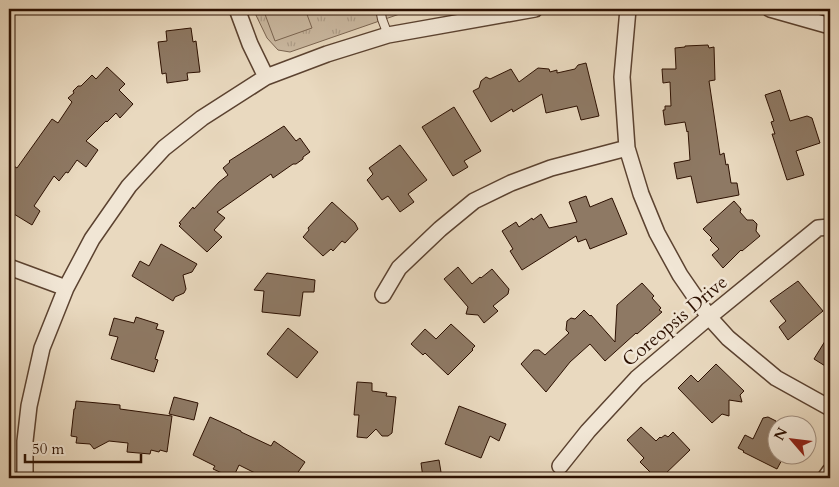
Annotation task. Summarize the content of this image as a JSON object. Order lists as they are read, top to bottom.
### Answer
{
  "streets": {
    "street": ["Coreopsis Drive"]
  },
  "scale_bar": "50 m",
  "north": "top left"
}
